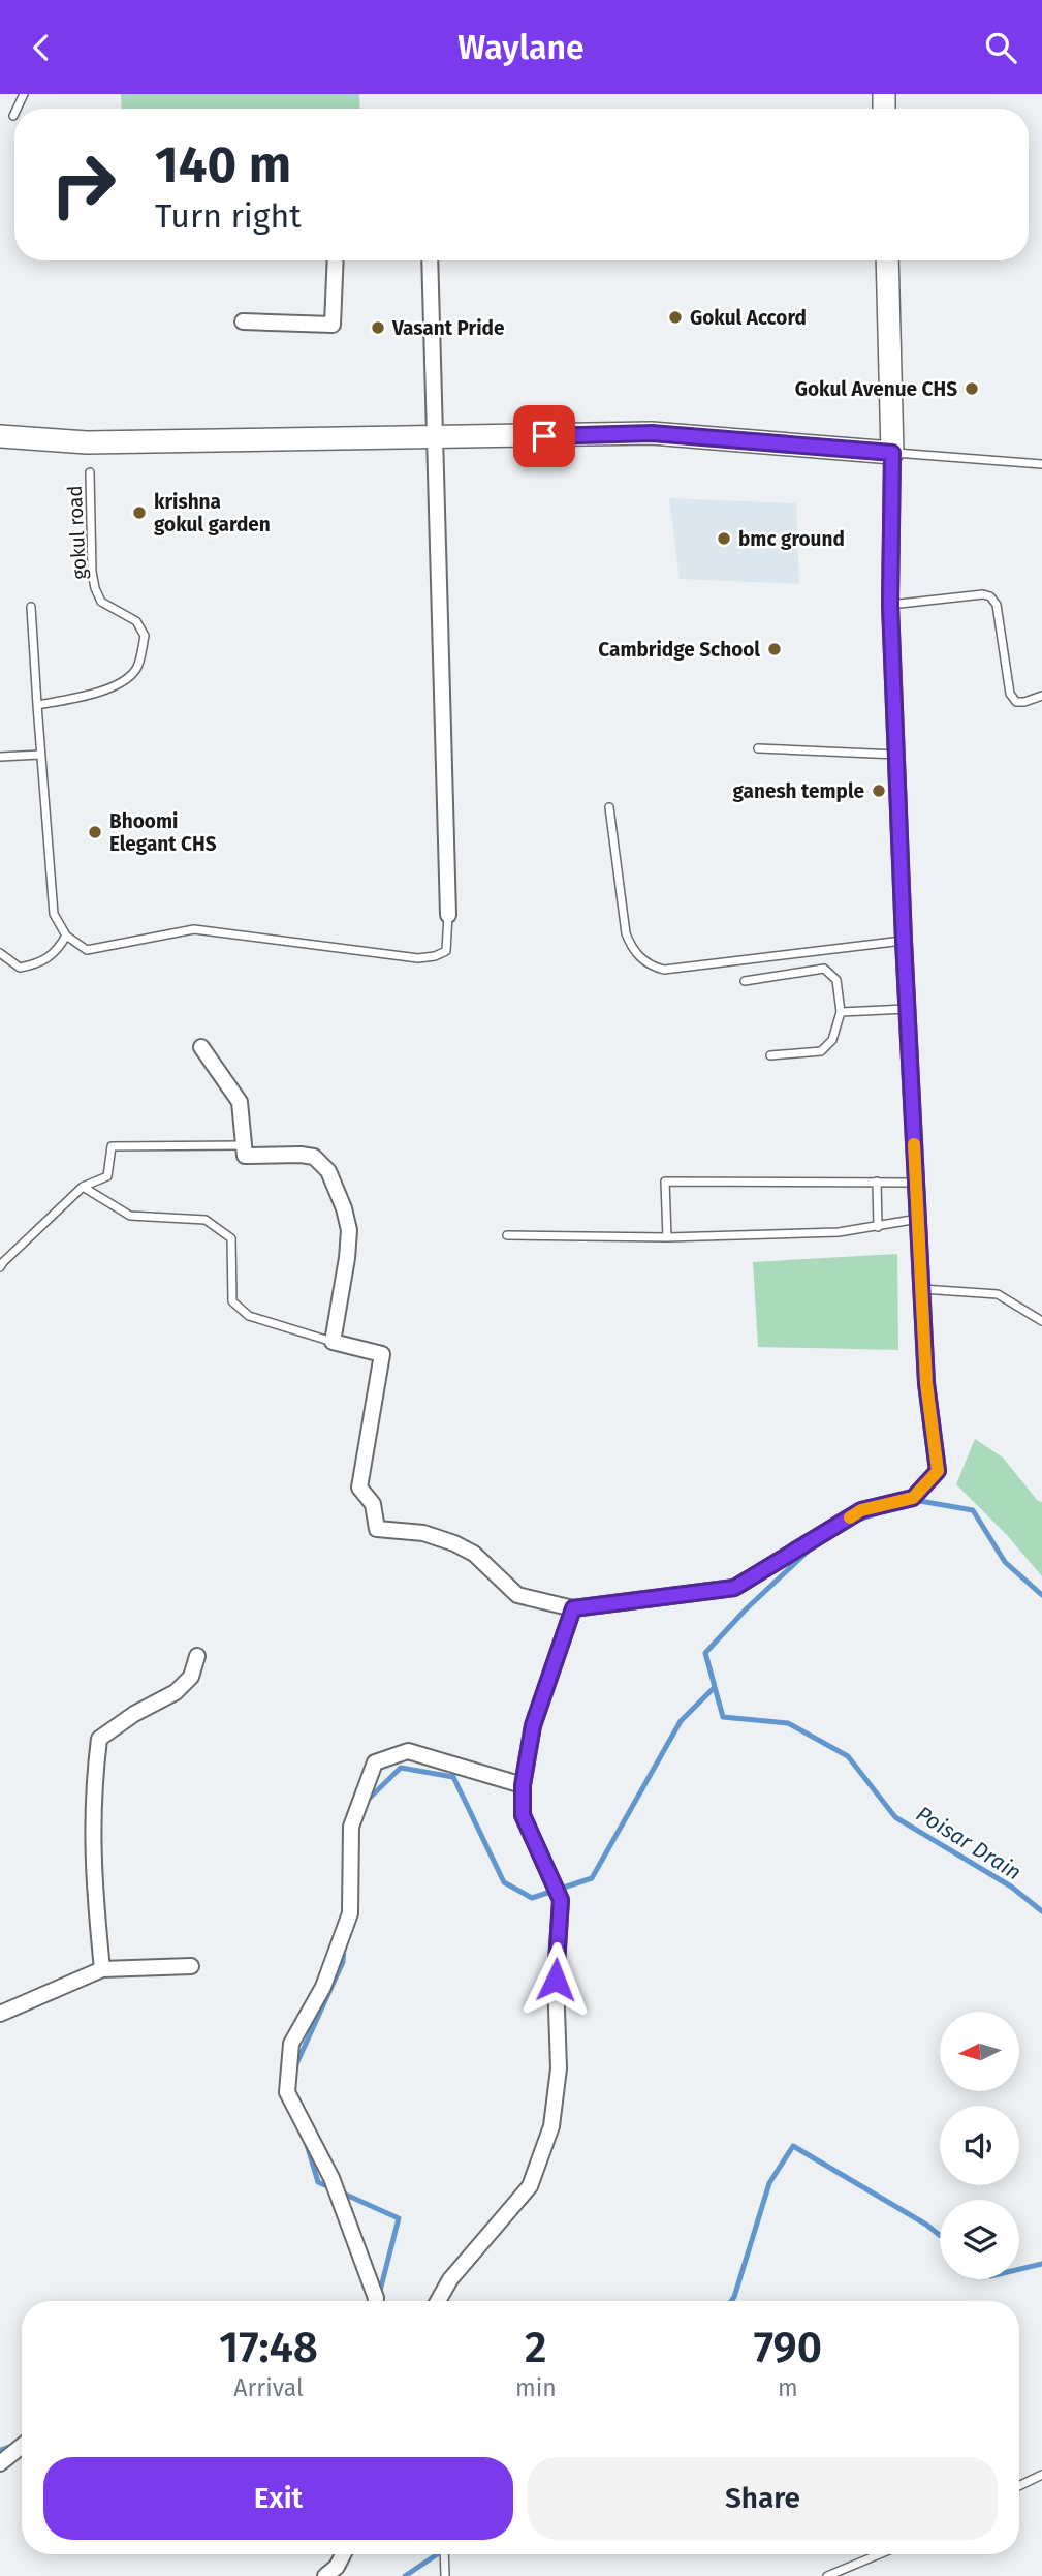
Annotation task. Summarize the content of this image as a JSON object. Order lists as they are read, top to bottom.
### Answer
{
  "streets": {
    "lane": ["gokul road"]
  },
  "water": ["Poisar Drain"],
  "places": [
    "Gokul Accord",
    "Vasant Pride",
    "Gokul Avenue CHS",
    "krishna gokul garden",
    "bmc ground",
    "Cambridge School",
    "ganesh temple",
    "Bhoomi Elegant CHS"
  ],
  "north": "left",
  "page": {
    "header": "Waylane",
    "turn": ["140 m", "Turn right"],
    "eta": [
      "17:48",
      "Arrival",
      "2",
      "min",
      "790",
      "m"
    ],
    "buttons": ["Exit", "Share"]
  }
}
